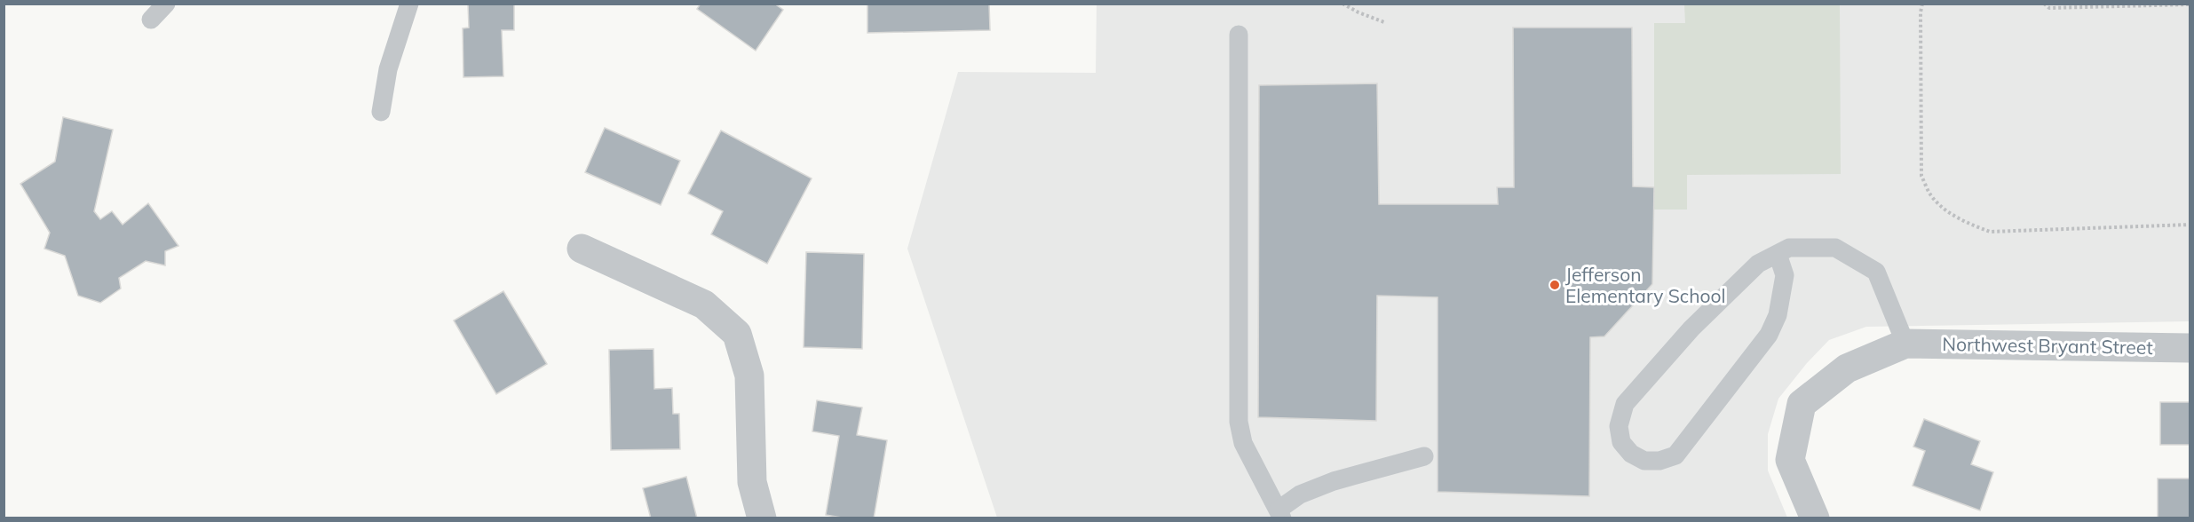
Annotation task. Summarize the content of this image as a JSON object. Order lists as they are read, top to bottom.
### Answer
{
  "streets": {
    "street": ["Northwest Bryant Street"]
  },
  "places": ["Jefferson Elementary School"]
}
